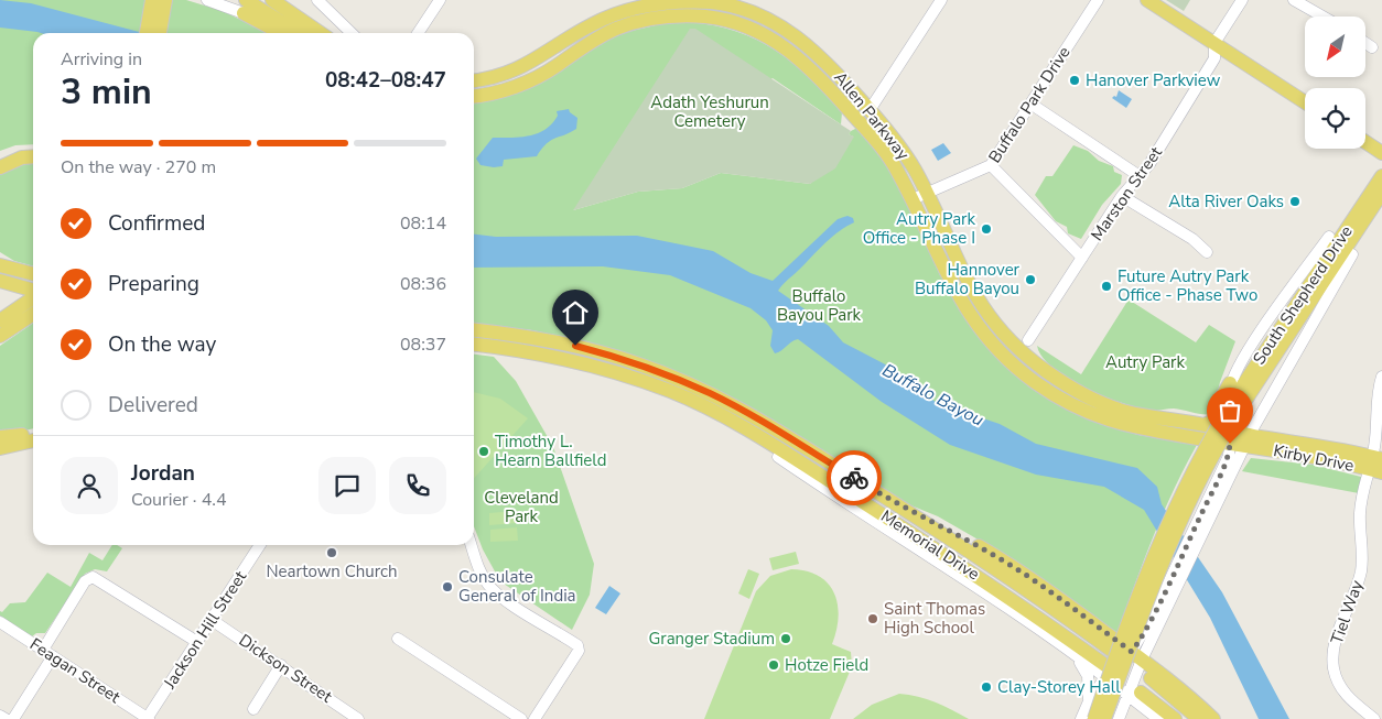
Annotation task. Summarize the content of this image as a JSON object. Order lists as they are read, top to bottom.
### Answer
{
  "streets": {
    "main road": [
      "Allen Parkway",
      "South Shepherd Drive",
      "Kirby Drive",
      "Memorial Drive"
    ],
    "street": [
      "Buffalo Park Drive",
      "Marston Street",
      "Tiel Way",
      "Jackson Hill Street",
      "Dickson Street",
      "Feagan Street"
    ]
  },
  "crossings": [
    ["Buffalo Park Drive", "Allen Parkway"],
    ["Allen Parkway", "Kirby Drive"],
    ["Kirby Drive", "Tiel Way"],
    ["Jackson Hill Street", "Dickson Street"],
    ["Jackson Hill Street", "Feagan Street"]
  ],
  "water": ["Buffalo Bayou"],
  "parks": [
    "Adath Yeshurun Cemetery",
    "Buffalo Bayou Park",
    "Autry Park",
    "Cleveland Park"
  ],
  "places": [
    "Hanover Parkview",
    "Alta River Oaks",
    "Autry Park Office - Phase I",
    "Hannover Buffalo Bayou",
    "Future Autry Park Office - Phase Two",
    "Timothy L. Hearn Ballfield",
    "Neartown Church",
    "Consulate General of India",
    "Saint Thomas High School",
    "Granger Stadium",
    "Hotze Field",
    "Clay-Storey Hall"
  ],
  "north": "bottom left",
  "page": {
    "heading": ["3 min", "Arriving in", "08:42–08:47"],
    "panel": ["Jordan", "Courier · 4.4"],
    "bar": "On the way · 270 m",
    "list": [
      ["Confirmed", "08:14"],
      ["Preparing", "08:36"],
      ["On the way", "08:37"],
      "Delivered"
    ]
  }
}
